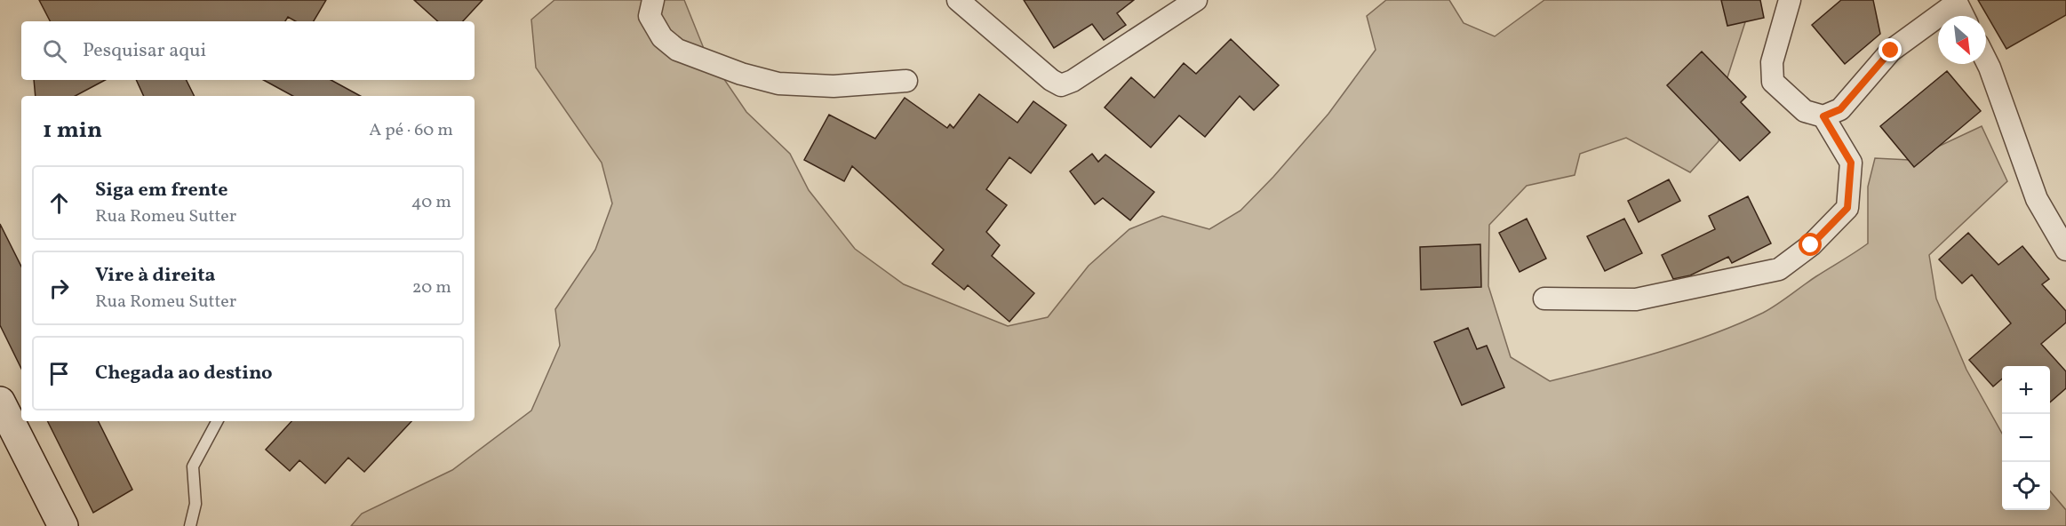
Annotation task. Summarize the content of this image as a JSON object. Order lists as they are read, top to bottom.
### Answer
{
  "north": "bottom right",
  "page": {
    "search": "Pesquisar aqui",
    "heading": ["1 min", "A pé · 60 m"],
    "list": [
      ["Siga em frente", "Rua Romeu Sutter", "40 m"],
      ["Vire à direita", "Rua Romeu Sutter", "20 m"],
      "Chegada ao destino"
    ],
    "map_buttons": ["+", "−"]
  }
}
